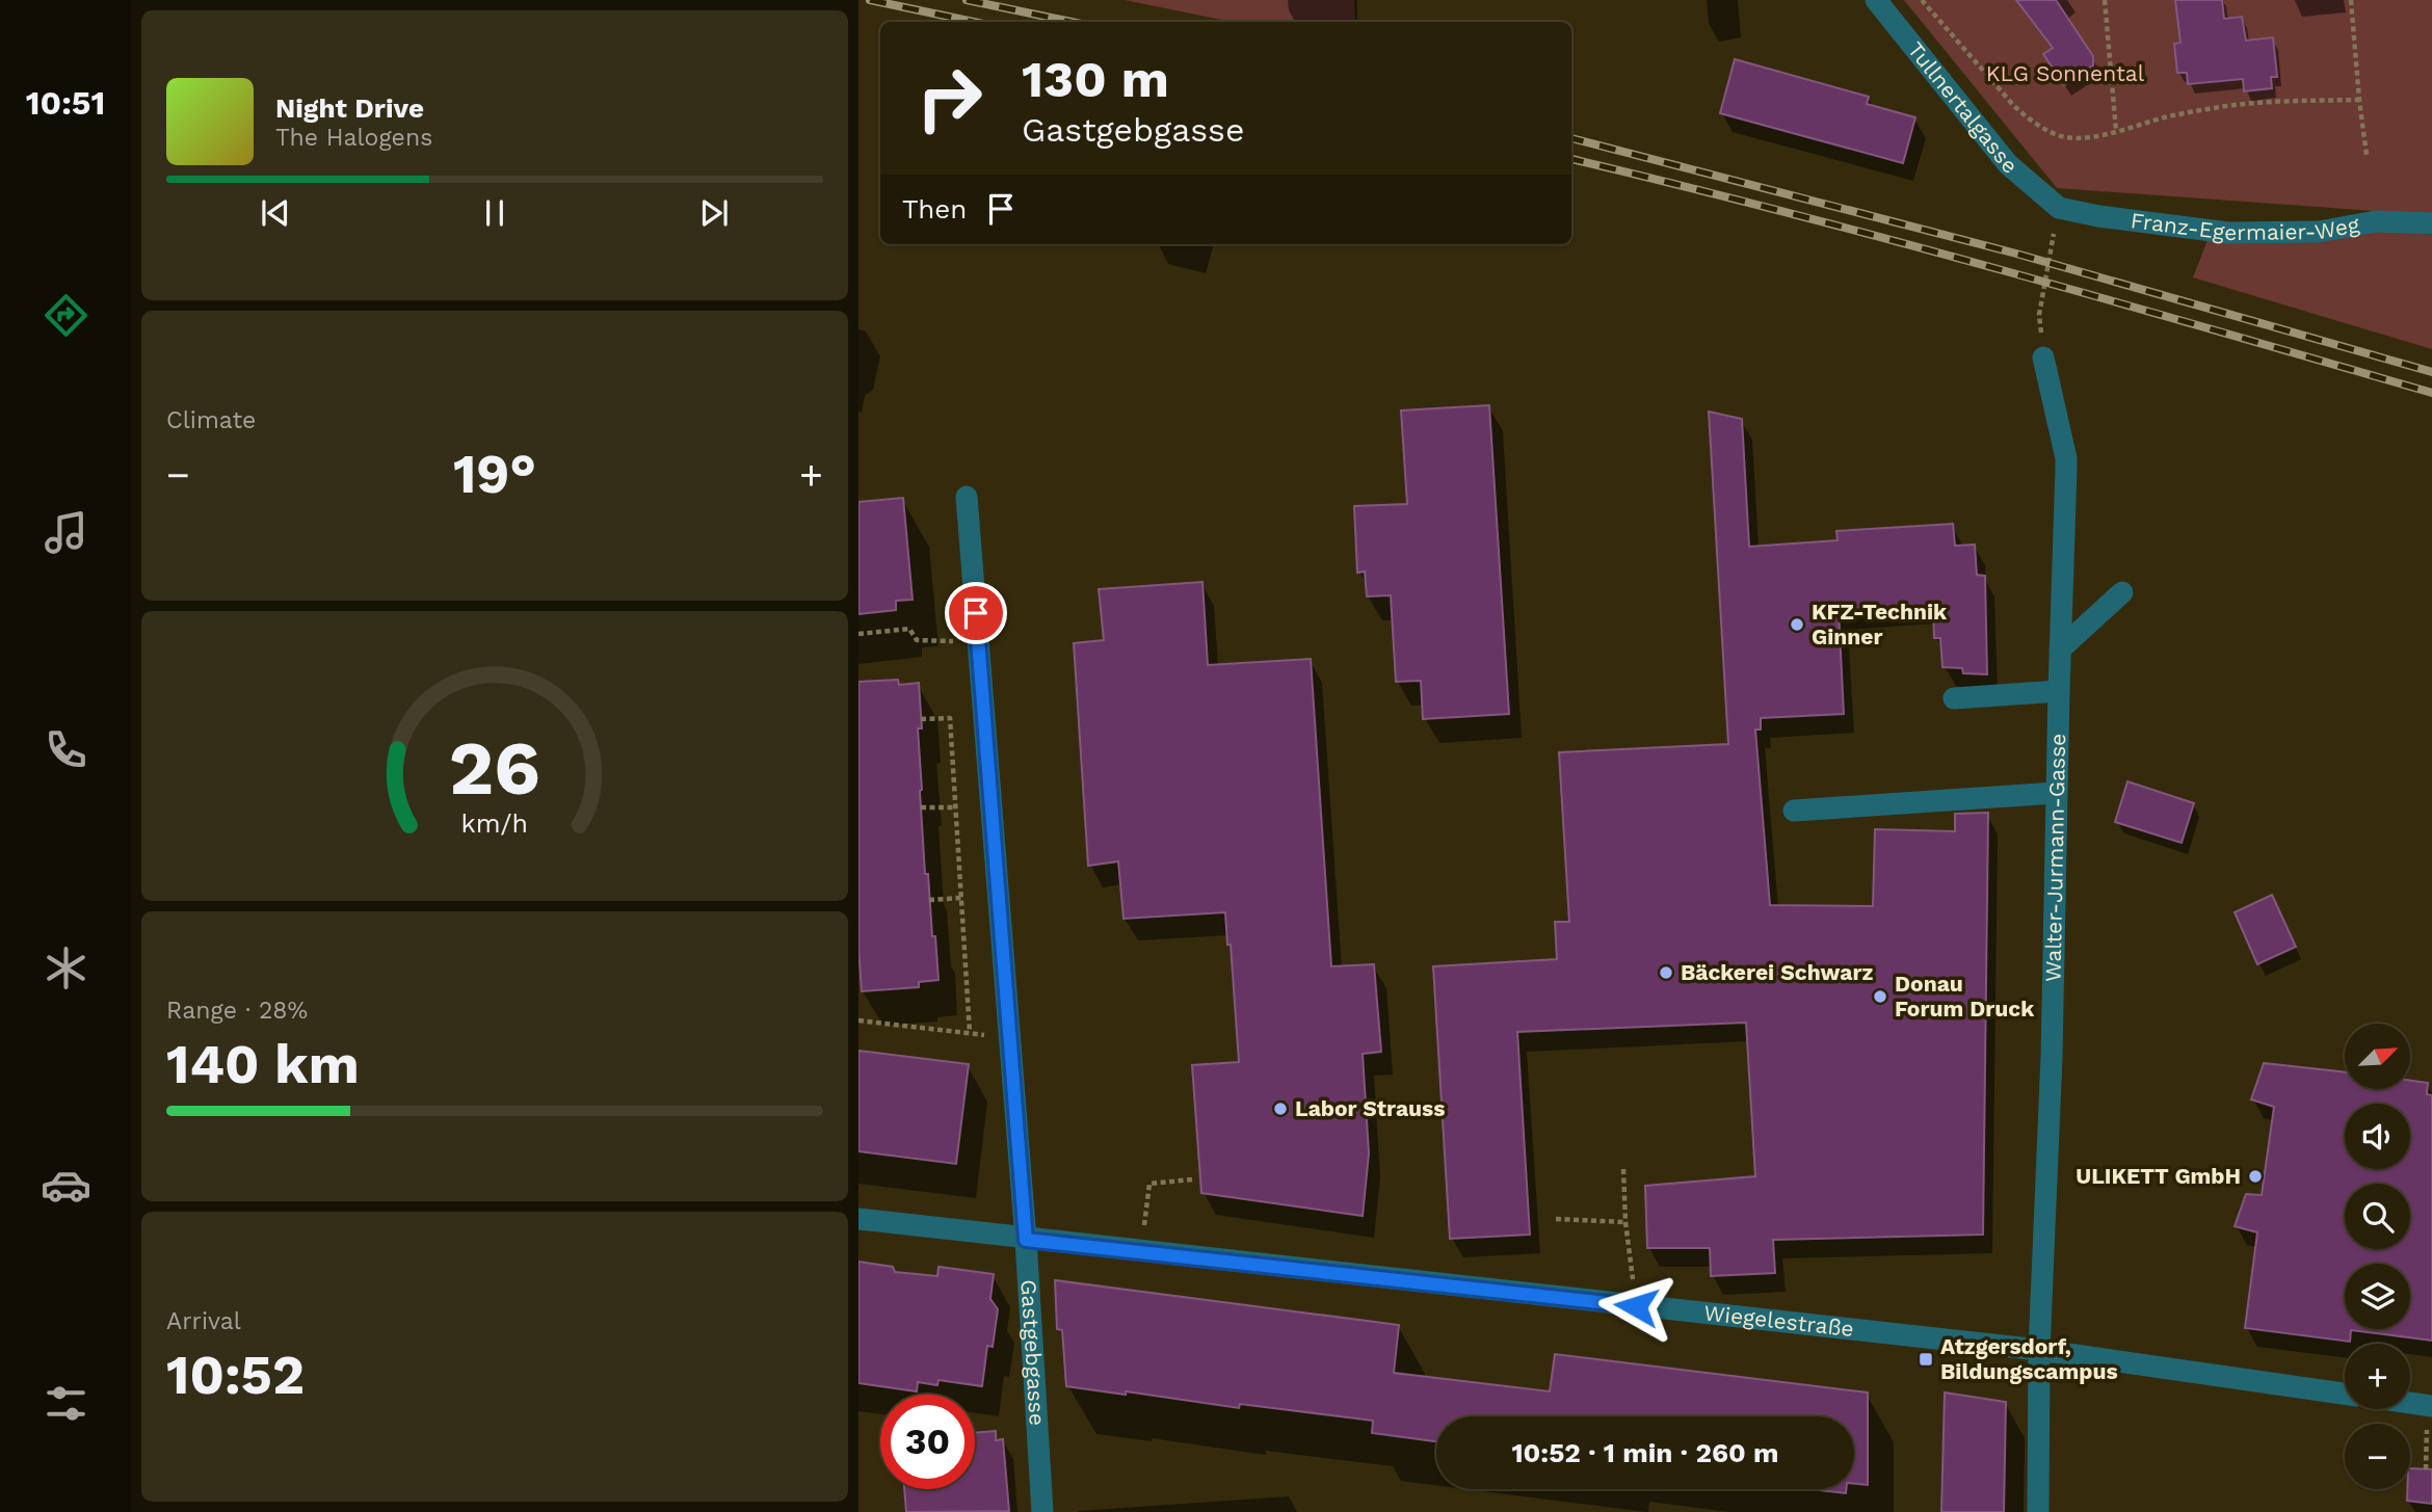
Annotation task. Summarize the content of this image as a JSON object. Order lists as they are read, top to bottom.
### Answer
{
  "streets": {
    "street": [
      "Tullnertalgasse",
      "Franz-Egermaier-Weg",
      "Walter-Jurmann-Gasse",
      "Wiegelestraße",
      "Gastgebgasse"
    ]
  },
  "crossings": [
    ["Tullnertalgasse", "Franz-Egermaier-Weg"],
    ["Walter-Jurmann-Gasse", "Wiegelestraße"],
    ["Wiegelestraße", "Gastgebgasse"]
  ],
  "parks": ["KLG Sonnental"],
  "places": {
    "other": [
      "KFZ-Technik Ginner",
      "Bäckerei Schwarz",
      "Donau Forum Druck",
      "Labor Strauss",
      "ULIKETT GmbH"
    ],
    "transit": ["Atzgersdorf, Bildungscampus"]
  },
  "north": "top right",
  "page": {
    "tabs": "10:51",
    "turn": ["130 m", "Gastgebgasse"],
    "song": ["Night Drive", "The Halogens"],
    "then": "Then",
    "tile": [
      "Climate",
      ["Range · 28%", "140 km"],
      ["Arrival", "10:52"]
    ],
    "heat": ["−", "19°", "+"],
    "map_buttons": ["+", "−"],
    "limit": "30",
    "trip": "10:52 · 1 min · 260 m",
    "gauge": ["26", "km/h"]
  }
}
